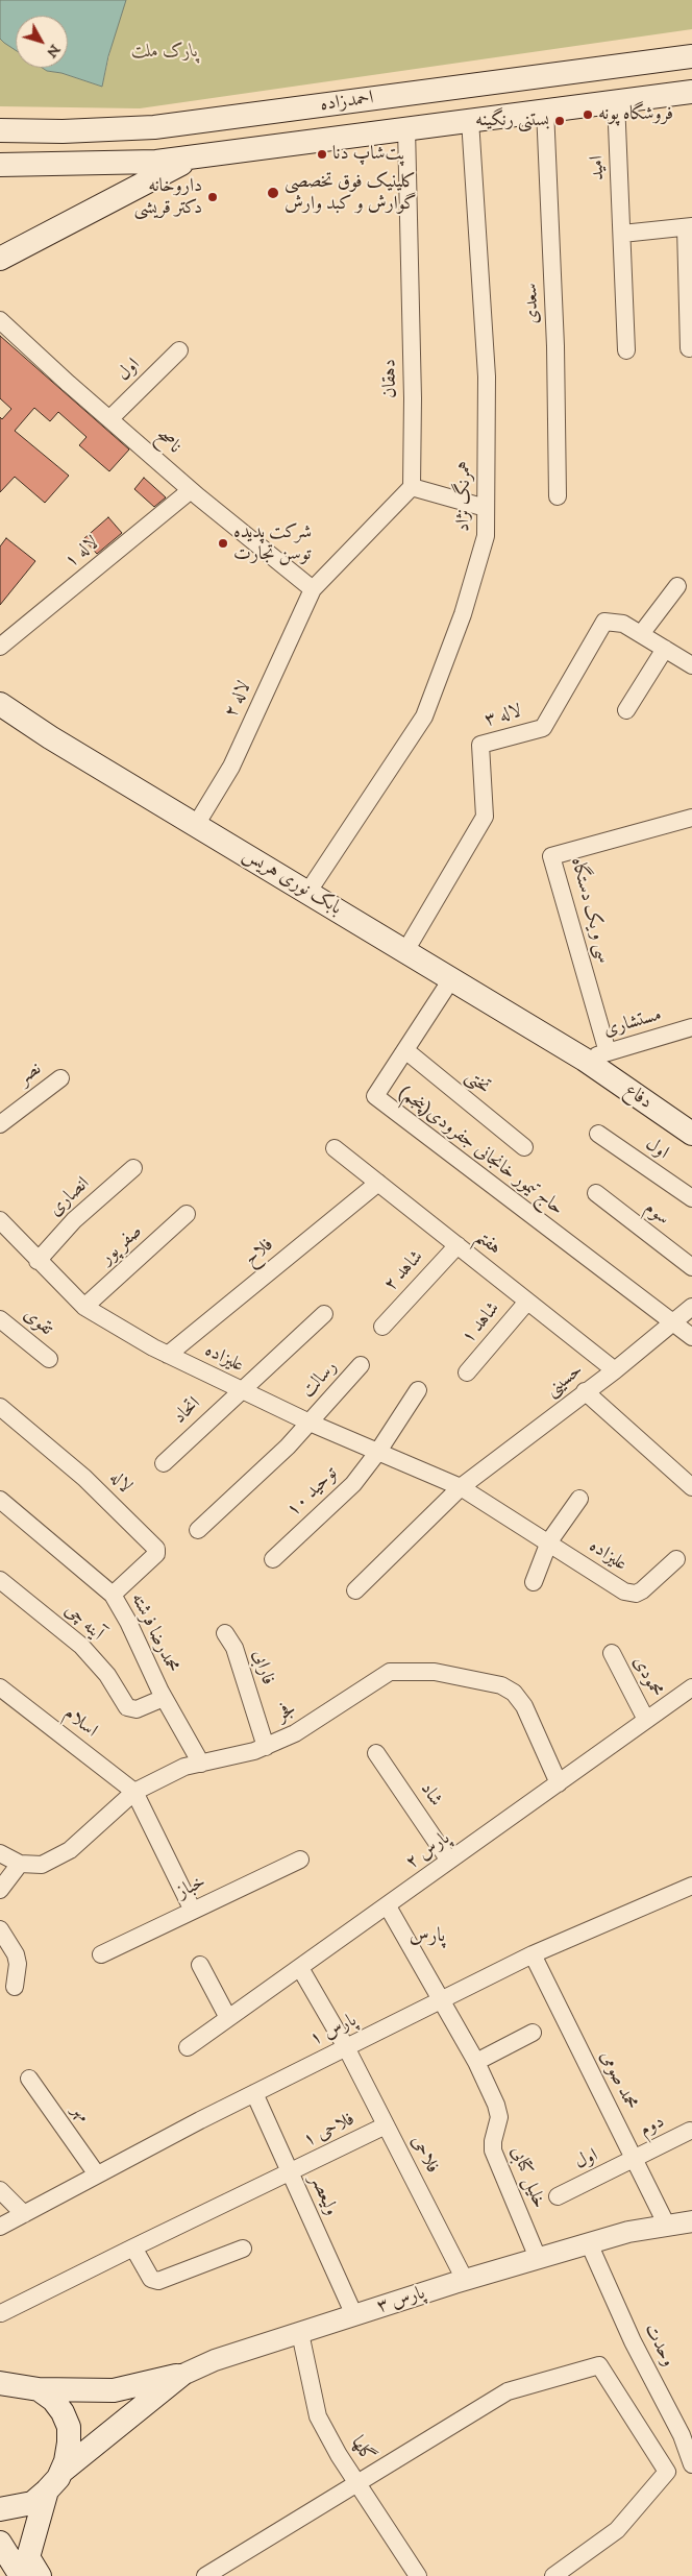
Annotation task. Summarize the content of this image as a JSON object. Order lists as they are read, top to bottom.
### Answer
{
  "streets": {
    "main road": [
      "احمدزاده",
      "بابک نوری هریس",
      "دفاع",
      "پارس ۳"
    ],
    "street": [
      "امید",
      "سعدی",
      "اول",
      "دهقان",
      "ناصح",
      "همرنگ نژاد",
      "لاله ۱",
      "لاله ۲",
      "لاله ۳",
      "سی و یک دستگاه",
      "مستشاری",
      "نصر",
      "تختی",
      "حاج تیمور خانجانی جفرودی(پنجم)",
      "انصاری",
      "سوم",
      "هفتم",
      "صفر پور",
      "فلاح",
      "شاهد ۲",
      "تقوی",
      "شاهد ۱",
      "علیزاده",
      "رسالت",
      "حسینی",
      "اتحاد",
      "لاله",
      "توحید ۱۰",
      "آینه چی",
      "محمدرضا فرشته",
      "فارابی",
      "محمودی",
      "فجر",
      "اسلام",
      "شاد",
      "پارس ۲",
      "خباز",
      "پارس ۱",
      "محمد صومی",
      "مهر",
      "دوم",
      "فلاحی ۱",
      "فلاحی",
      "خلیل کتابی",
      "ولیعصر",
      "وحدت",
      "گلها"
    ]
  },
  "crossings": [
    ["احمدزاده", "امید"],
    ["احمدزاده", "سعدی"],
    ["احمدزاده", "دهقان"],
    ["احمدزاده", "همرنگ نژاد"],
    ["اول", "ناصح"],
    ["اول", "محمد صومی"],
    ["اول", "دوم"],
    ["ناصح", "لاله ۱"],
    ["ناصح", "لاله ۲"],
    ["همرنگ نژاد", "بابک نوری هریس"],
    ["لاله ۲", "بابک نوری هریس"],
    ["لاله ۳", "بابک نوری هریس"],
    ["بابک نوری هریس", "مستشاری"],
    ["بابک نوری هریس", "دفاع"],
    ["بابک نوری هریس", "حاج تیمور خانجانی جفرودی(پنجم)"],
    ["سی و یک دستگاه", "مستشاری"],
    ["مستشاری", "دفاع"],
    ["تختی", "حاج تیمور خانجانی جفرودی(پنجم)"],
    ["حاج تیمور خانجانی جفرودی(پنجم)", "حسینی"],
    ["انصاری", "علیزاده"],
    ["هفتم", "فلاح"],
    ["هفتم", "شاهد ۲"],
    ["هفتم", "شاهد ۱"],
    ["هفتم", "حسینی"],
    ["صفر پور", "علیزاده"],
    ["فلاح", "علیزاده"],
    ["علیزاده", "رسالت"],
    ["علیزاده", "حسینی"],
    ["علیزاده", "اتحاد"],
    ["علیزاده", "توحید ۱۰"],
    ["لاله", "محمدرضا فرشته"],
    ["آینه چی", "محمدرضا فرشته"],
    ["محمدرضا فرشته", "فجر"],
    ["فارابی", "فجر"],
    ["محمودی", "پارس ۲"],
    ["فجر", "اسلام"],
    ["فجر", "پارس ۲"],
    ["شاد", "پارس ۲"],
    ["پارس ۲", "فلاحی"],
    ["پارس ۲", "خلیل کتابی"],
    ["پارس ۱", "محمد صومی"],
    ["پارس ۱", "مهر"],
    ["پارس ۱", "فلاحی"],
    ["پارس ۱", "خلیل کتابی"],
    ["پارس ۱", "ولیعصر"],
    ["محمد صومی", "دوم"],
    ["محمد صومی", "پارس ۳"],
    ["فلاحی ۱", "فلاحی"],
    ["فلاحی ۱", "ولیعصر"],
    ["فلاحی", "پارس ۳"],
    ["خلیل کتابی", "پارس ۳"],
    ["ولیعصر", "پارس ۳"],
    ["پارس ۳", "وحدت"],
    ["پارس ۳", "گلها"]
  ],
  "districts": ["پارس"],
  "parks": ["پارک ملت"],
  "places": [
    "فروشگاه پونه",
    "بستنی رنگینه",
    "پت‌شاپ دنا",
    "کلینیک فوق تخصصی گوارش و کبد وارش",
    "داروخانه دکتر قریشی",
    "شرکت پدیده توسن تجارت"
  ],
  "north": "bottom right"
}
